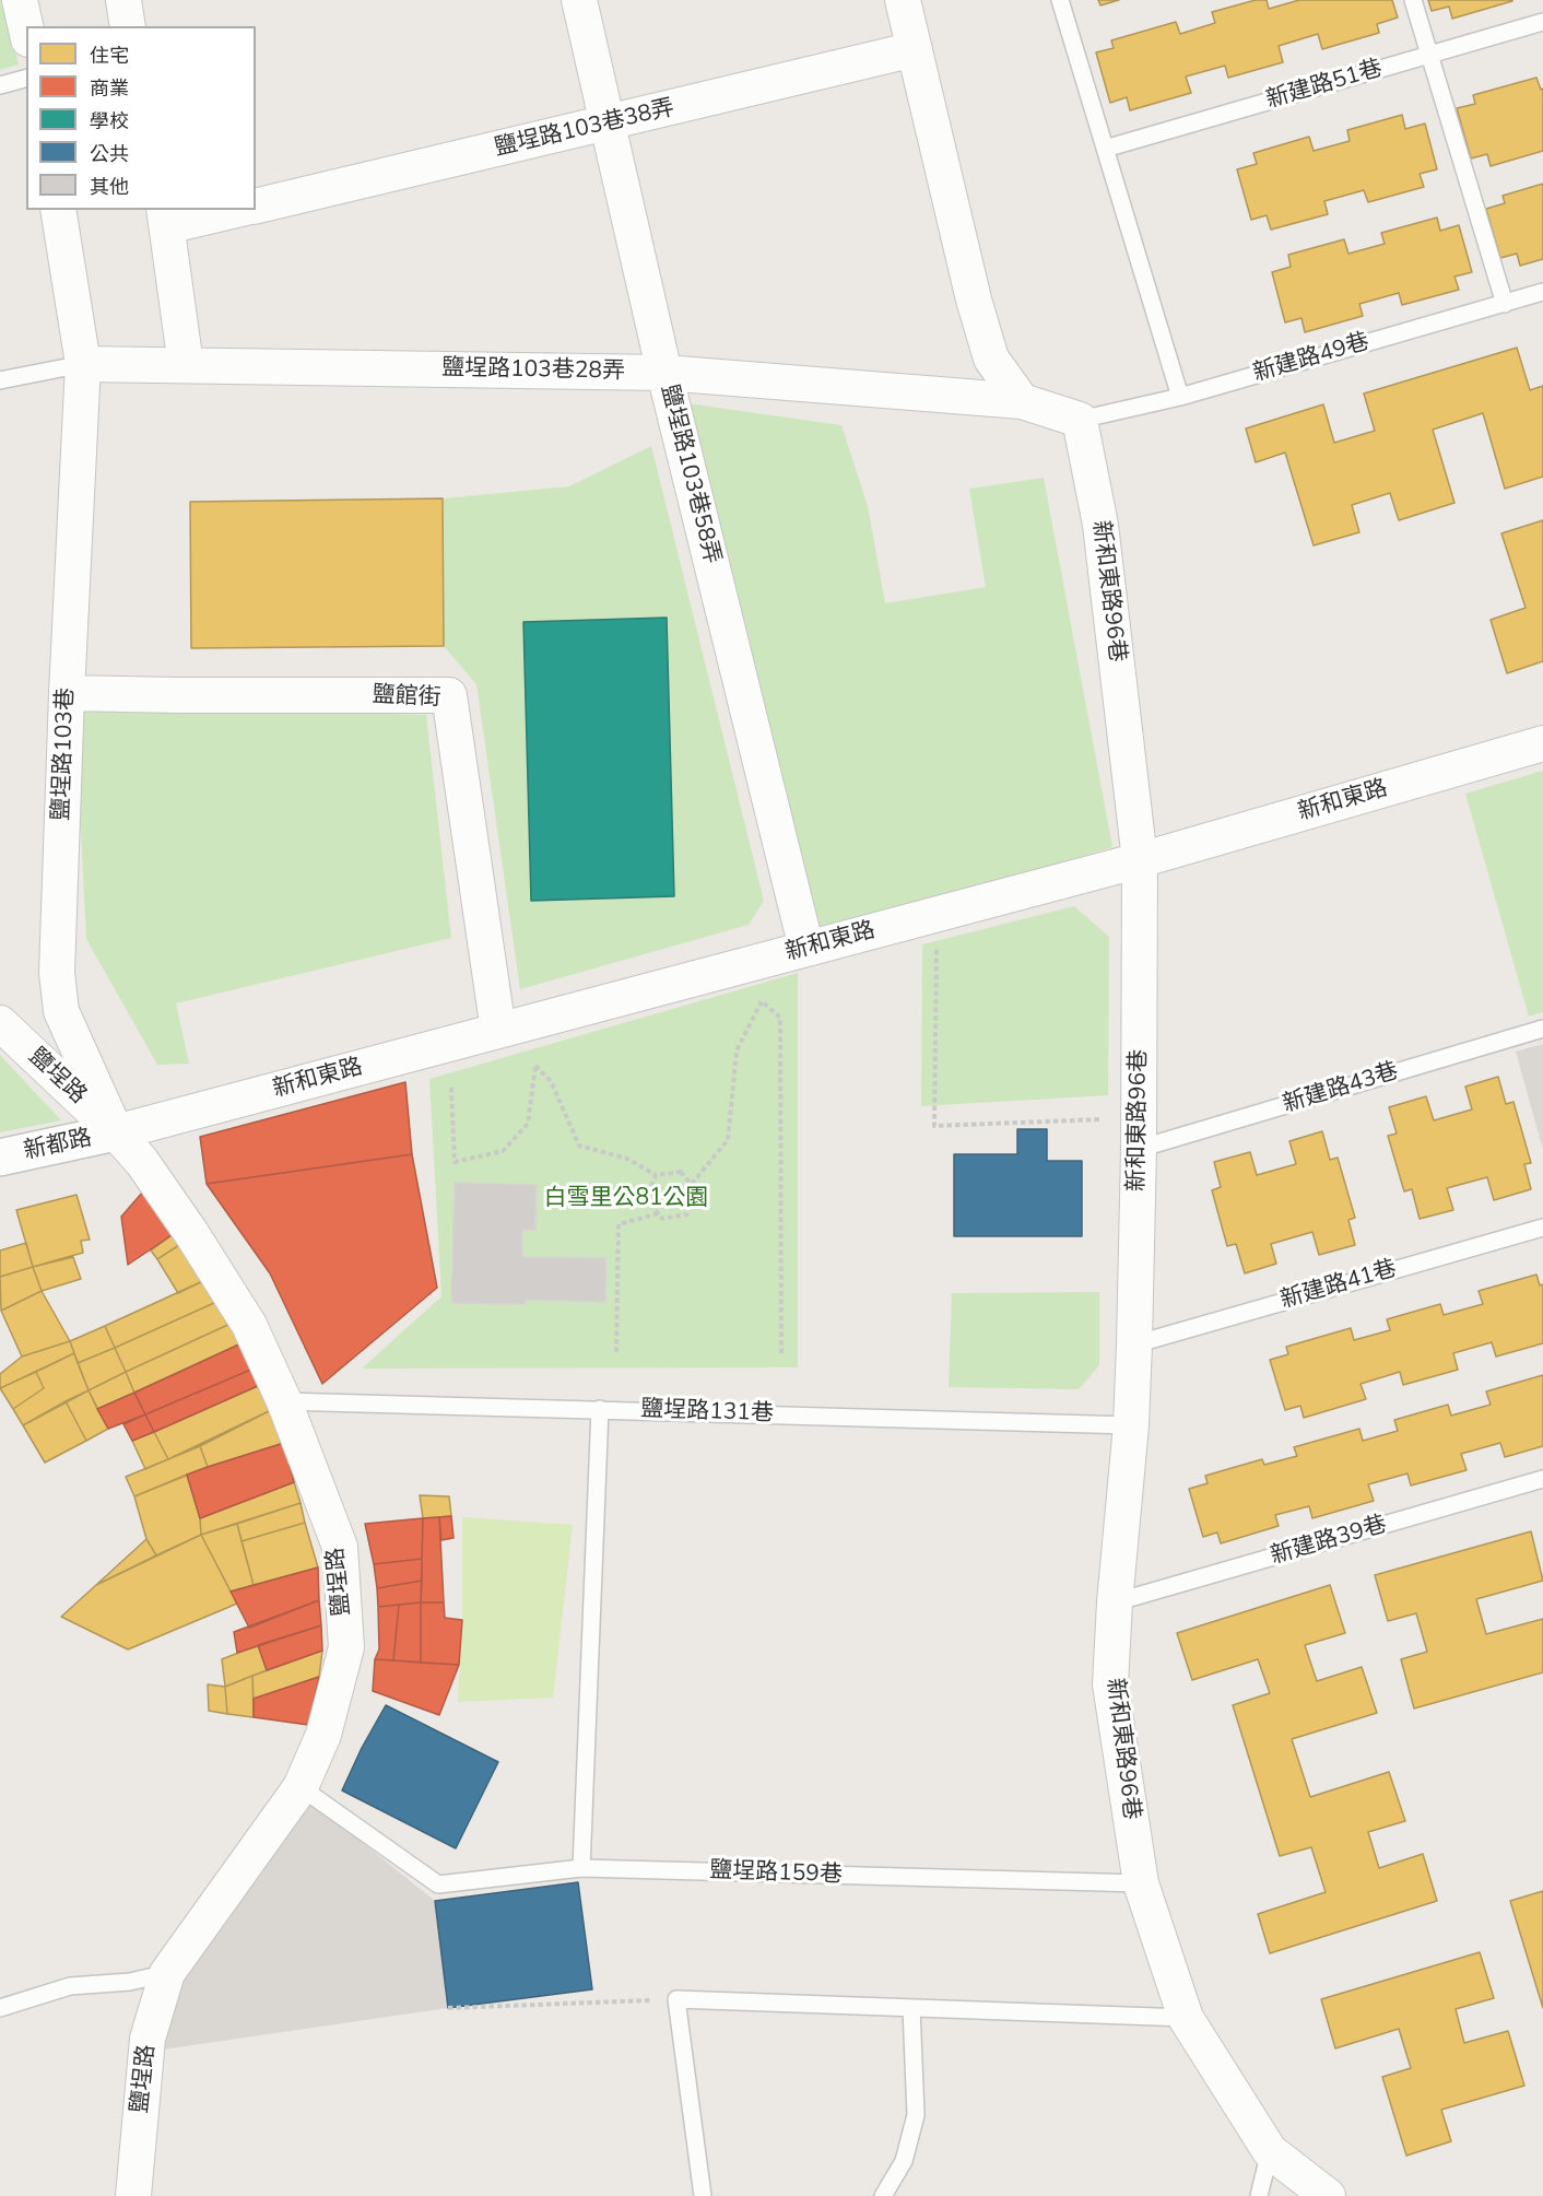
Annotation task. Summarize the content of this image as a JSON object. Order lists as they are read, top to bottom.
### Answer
{
  "streets": {
    "street": [
      "鹽埕路103巷38弄",
      "鹽埕路103巷28弄",
      "鹽埕路103巷58弄",
      "新和東路96巷",
      "鹽館街",
      "鹽埕路103巷",
      "新和東路",
      "鹽埕路",
      "新都路"
    ],
    "lane": [
      "新建路51巷",
      "新建路49巷",
      "新建路43巷",
      "新建路41巷",
      "鹽埕路131巷",
      "新建路39巷",
      "鹽埕路159巷"
    ]
  },
  "crossings": [
    ["鹽埕路103巷38弄", "鹽埕路103巷58弄"],
    ["新建路49巷", "新和東路96巷"],
    ["鹽埕路103巷28弄", "鹽埕路103巷58弄"],
    ["鹽埕路103巷28弄", "鹽埕路103巷"],
    ["鹽埕路103巷58弄", "新和東路"],
    ["新和東路96巷", "新和東路"],
    ["新和東路96巷", "新建路43巷"],
    ["新和東路96巷", "新建路41巷"],
    ["新和東路96巷", "鹽埕路131巷"],
    ["新和東路96巷", "新建路39巷"],
    ["新和東路96巷", "鹽埕路159巷"],
    ["鹽館街", "鹽埕路103巷"],
    ["鹽館街", "新和東路"],
    ["鹽埕路103巷", "新和東路"],
    ["鹽埕路103巷", "鹽埕路"],
    ["鹽埕路103巷", "新都路"],
    ["新和東路", "鹽埕路"],
    ["新和東路", "新都路"],
    ["鹽埕路", "新都路"],
    ["鹽埕路", "鹽埕路131巷"],
    ["鹽埕路", "鹽埕路159巷"]
  ],
  "parks": ["白雪里公81公園"],
  "legend": [
    "住宅",
    "商業",
    "學校",
    "公共",
    "其他"
  ]
}
